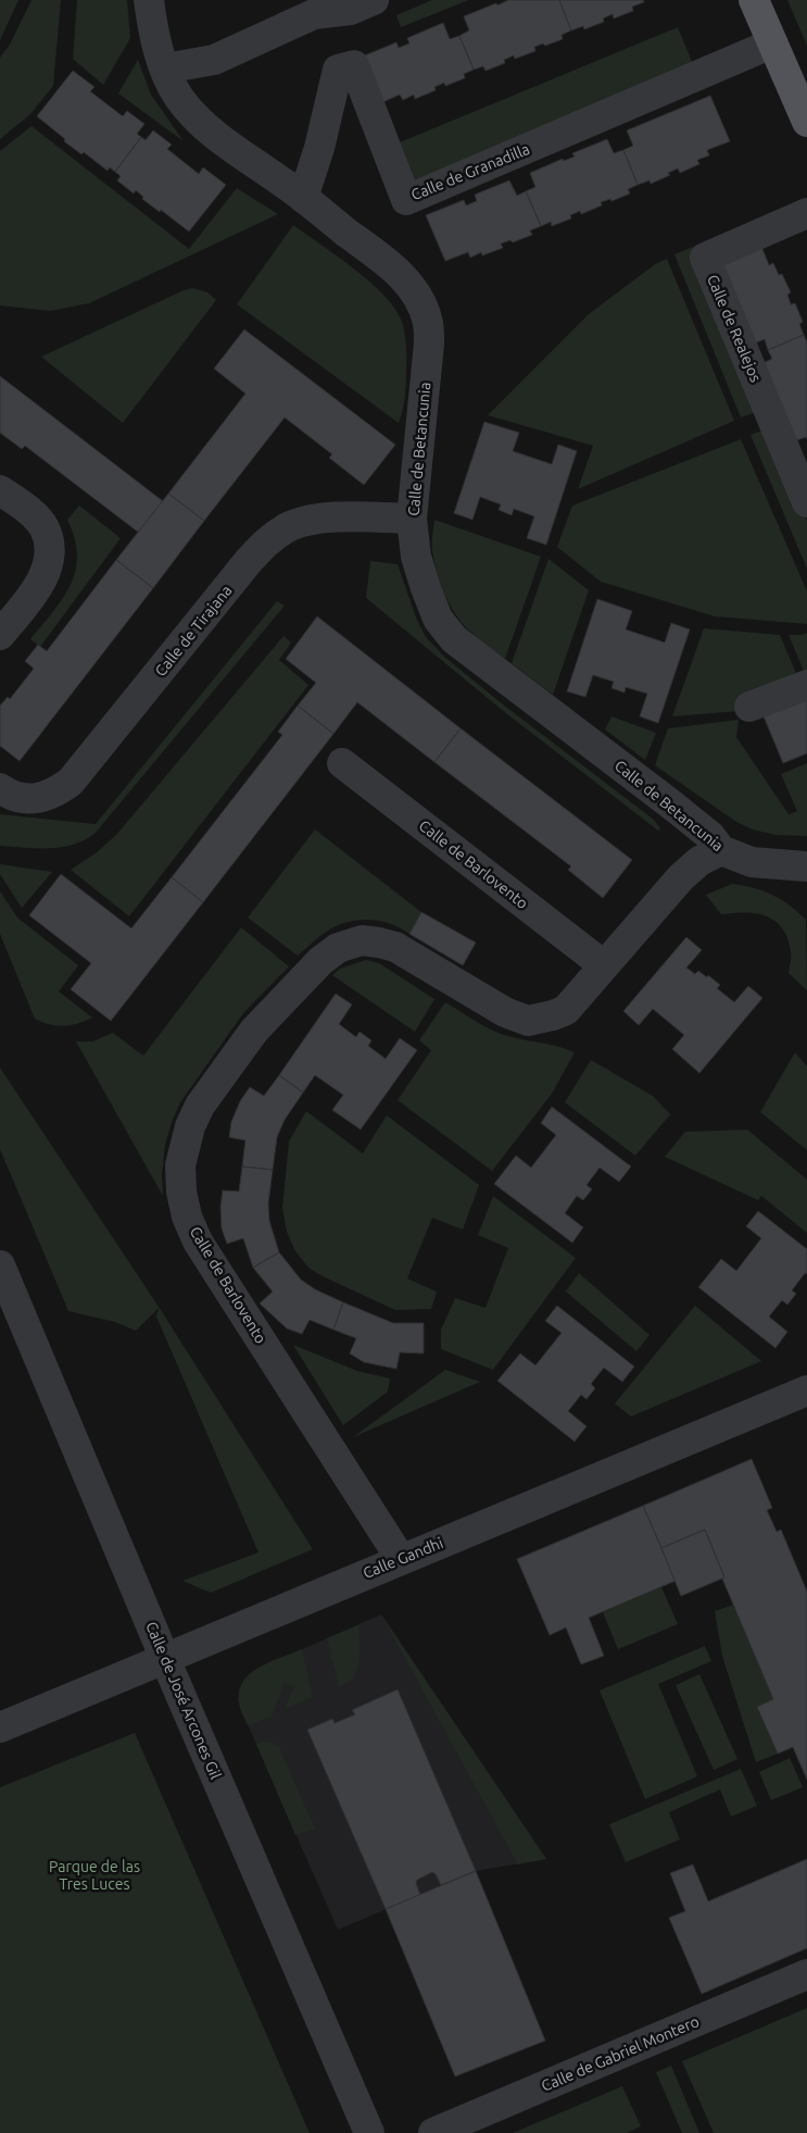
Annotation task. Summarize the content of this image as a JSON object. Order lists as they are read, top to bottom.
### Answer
{
  "streets": {
    "street": [
      "Calle de Granadilla",
      "Calle de Realejos",
      "Calle de Betancunia",
      "Calle de Tirajana",
      "Calle de Barlovento",
      "Calle Gandhi",
      "Calle de José Arcones Gil",
      "Calle de Gabriel Montero"
    ]
  },
  "crossings": [
    ["Calle de Granadilla", "Calle de Betancunia"],
    ["Calle de Betancunia", "Calle de Tirajana"],
    ["Calle de Betancunia", "Calle de Barlovento"],
    ["Calle de Barlovento", "Calle Gandhi"],
    ["Calle Gandhi", "Calle de José Arcones Gil"]
  ],
  "parks": ["Parque de las Tres Luces"]
}
